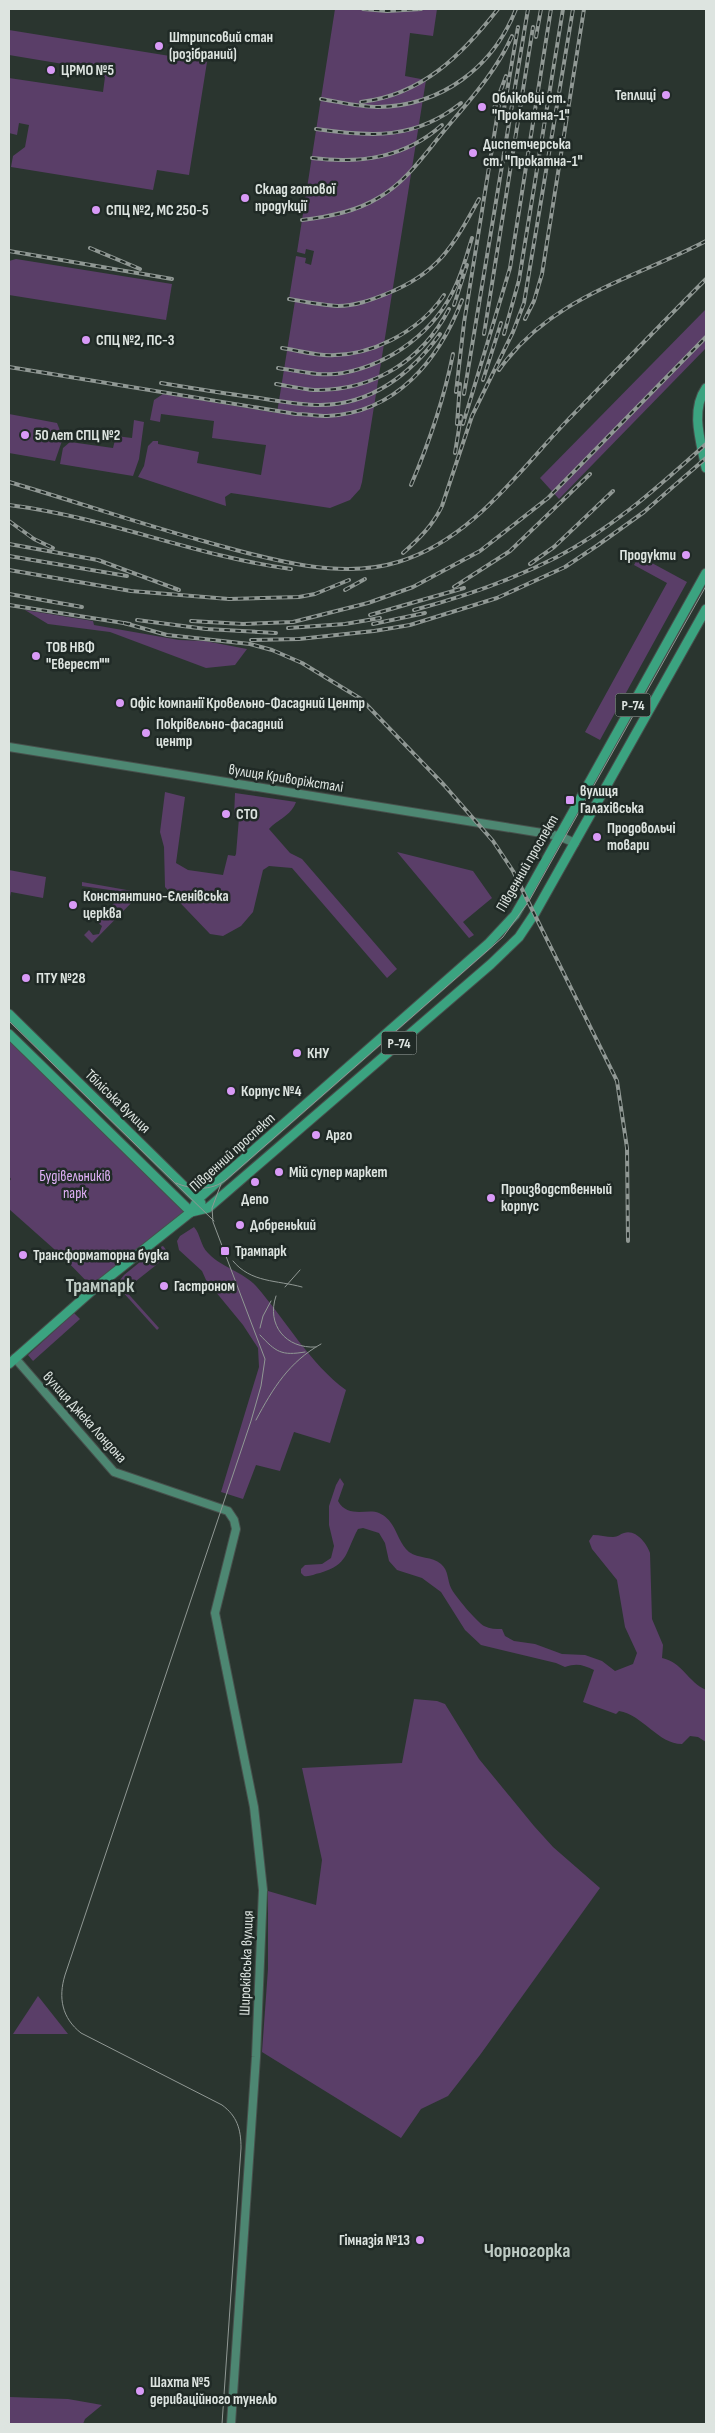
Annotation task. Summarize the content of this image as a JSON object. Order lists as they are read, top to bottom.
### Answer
{
  "streets": {
    "main road": [
      "Р-74",
      "вулиця Криворіжсталі",
      "Південний проспект",
      "Тбіліська вулиця",
      "вулиця Джека Лондона",
      "Широківська вулиця"
    ]
  },
  "crossings": [
    ["Р-74", "Південний проспект"],
    ["Р-74", "Тбіліська вулиця"],
    ["Р-74", "вулиця Джека Лондона"],
    ["вулиця Криворіжсталі", "Південний проспект"],
    ["Південний проспект", "Тбіліська вулиця"],
    ["вулиця Джека Лондона", "Широківська вулиця"]
  ],
  "districts": ["Трампарк", "Чорногорка"],
  "parks": ["Будівельників парк"],
  "places": {
    "other": [
      "Штрипсовий стан (розібраний)",
      "ЦРМО №5",
      "Теплиці",
      "Обліковці ст. \"Прокатна-1\"",
      "Диспетчерська ст. \"Прокатна-1\"",
      "Склад готової продукції",
      "СПЦ №2, МС 250-5",
      "СПЦ №2, ПС-3",
      "50 лет СПЦ №2",
      "Продукти",
      "ТОВ НВФ \"Еверест\"\"",
      "Офіс компанії Кровельно-Фасадний Центр",
      "Покрівельно-фасадний центр",
      "СТО",
      "Продовольчі товари",
      "Констянтино-Єленівська церква",
      "ПТУ №28",
      "КНУ",
      "Корпус №4",
      "Арго",
      "Мій супер маркет",
      "Депо",
      "Производственный корпус",
      "Добренький",
      "Трансформаторна будка",
      "Гастроном",
      "Гімназія №13",
      "Шахта №5 дериваційного тунелю"
    ],
    "transit": ["вулиця Галахівська", "Трампарк"]
  }
}
